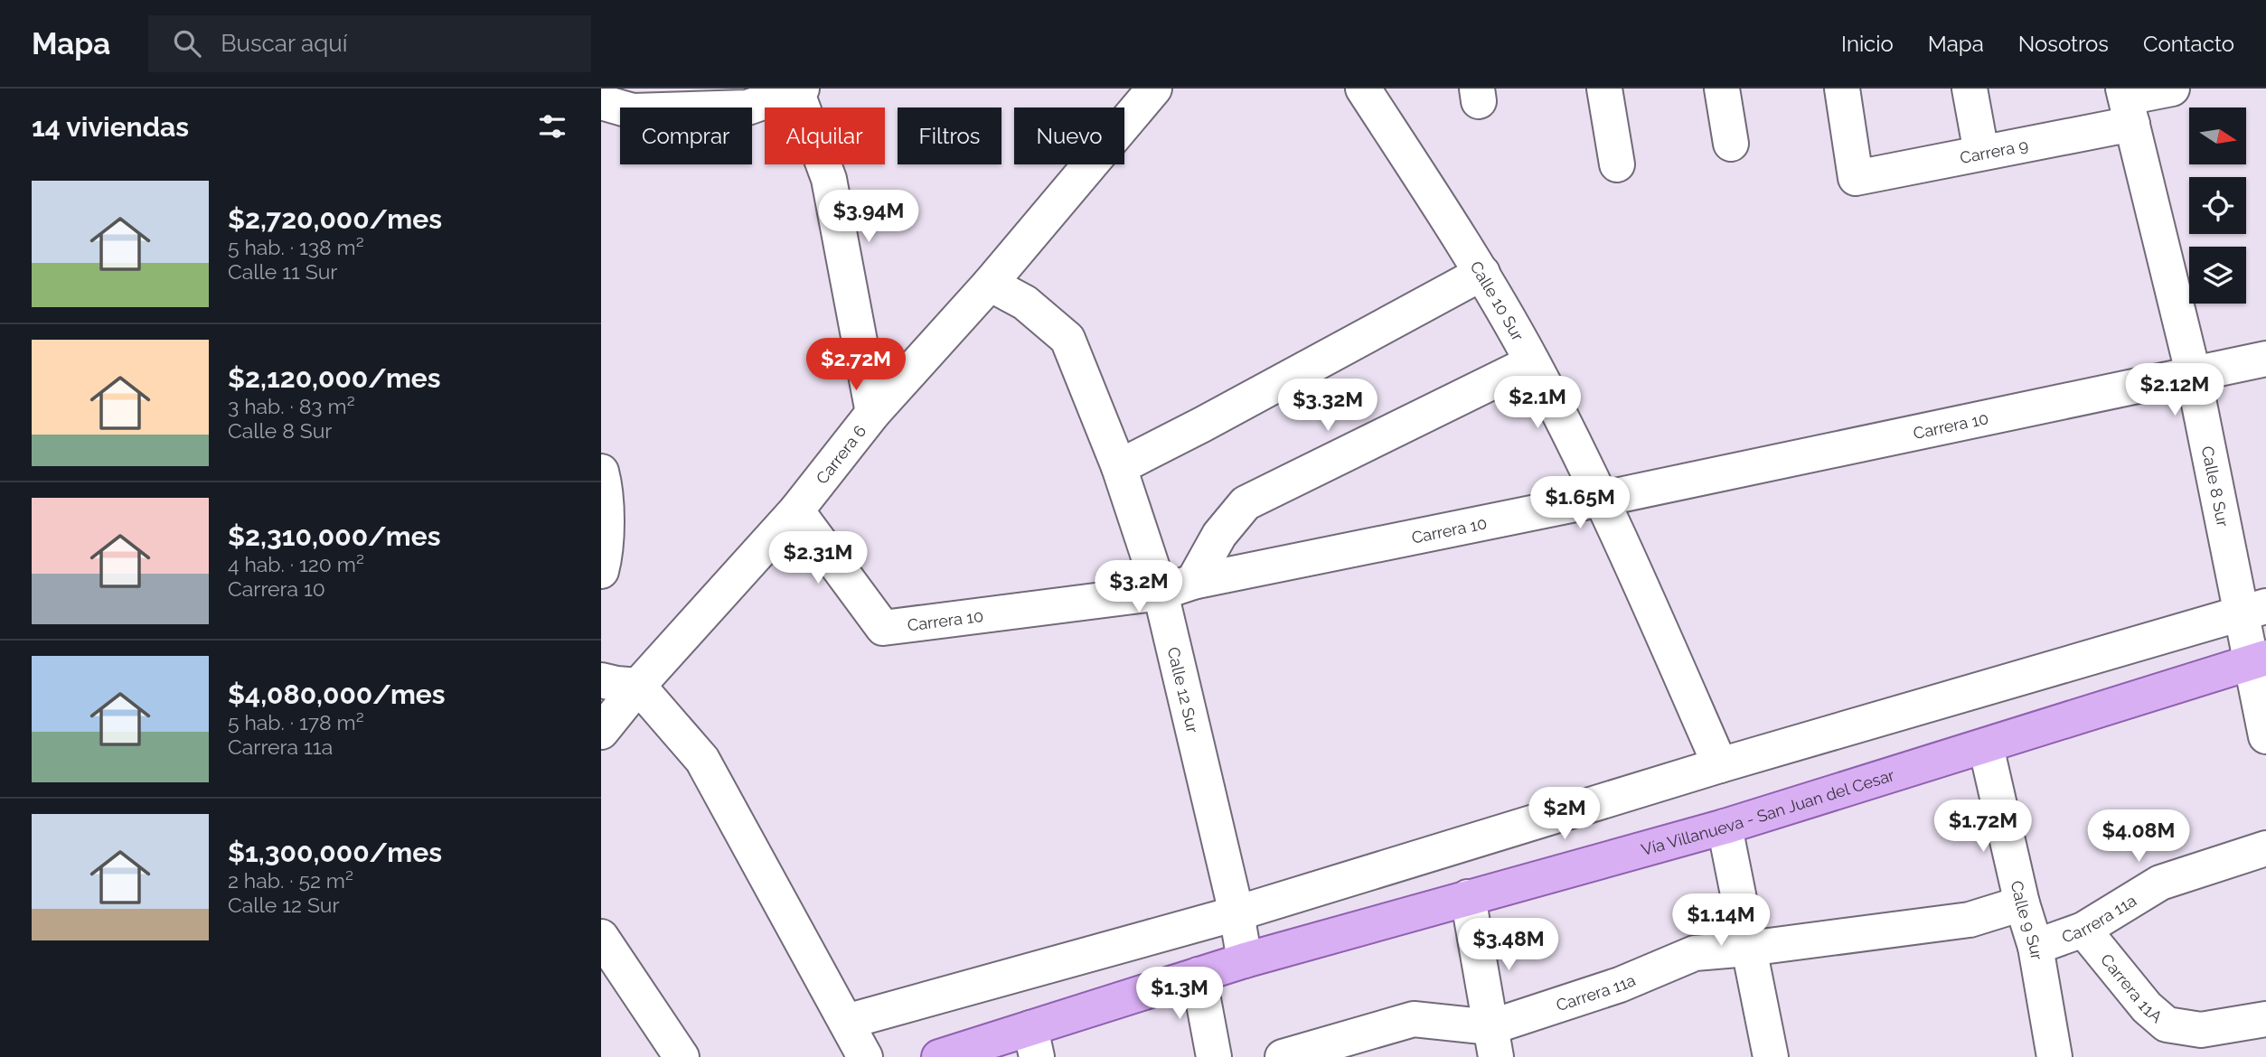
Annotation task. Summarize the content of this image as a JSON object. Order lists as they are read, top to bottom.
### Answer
{
  "streets": {
    "main road": ["Vía Villanueva - San Juan del Cesar"],
    "street": [
      "Carrera 9",
      "Calle 10 Sur",
      "Carrera 10",
      "Carrera 6",
      "Calle 8 Sur",
      "Calle 12 Sur",
      "Carrera 11a",
      "Calle 9 Sur",
      "Carrera 11A"
    ]
  },
  "crossings": [
    ["Carrera 9", "Calle 8 Sur"],
    ["Calle 10 Sur", "Carrera 10"],
    ["Carrera 10", "Carrera 6"],
    ["Carrera 10", "Calle 8 Sur"],
    ["Carrera 10", "Calle 12 Sur"],
    ["Carrera 6", "Calle 12 Sur"],
    ["Calle 8 Sur", "Vía Villanueva - San Juan del Cesar"],
    ["Calle 12 Sur", "Vía Villanueva - San Juan del Cesar"],
    ["Vía Villanueva - San Juan del Cesar", "Calle 9 Sur"],
    ["Carrera 11a", "Calle 9 Sur"],
    ["Carrera 11a", "Carrera 11A"]
  ],
  "north": "right",
  "page": {
    "header": "Mapa",
    "search": "Buscar aquí",
    "nav": [
      "Inicio",
      "Mapa",
      "Nosotros",
      "Contacto"
    ],
    "heading": "14 viviendas",
    "chip": [
      "Comprar",
      "Alquilar",
      "Filtros",
      "Nuevo"
    ],
    "list": [
      {
        "name": "$2,720,000/mes",
        "note": "5 hab. · 138 m² · Calle 11 Sur"
      },
      {
        "name": "$2,120,000/mes",
        "note": "3 hab. · 83 m² · Calle 8 Sur"
      },
      {
        "name": "$2,310,000/mes",
        "note": "4 hab. · 120 m² · Carrera 10"
      },
      {
        "name": "$4,080,000/mes",
        "note": "5 hab. · 178 m² · Carrera 11a"
      },
      {
        "name": "$1,300,000/mes",
        "note": "2 hab. · 52 m² · Calle 12 Sur"
      }
    ],
    "price": [
      "$3.94M",
      "$2.72M",
      "$2.12M",
      "$2.1M",
      "$3.32M",
      "$1.65M",
      "$2.31M",
      "$3.2M",
      "$2M",
      "$1.72M",
      "$4.08M",
      "$1.14M",
      "$3.48M",
      "$1.3M"
    ]
  }
}
